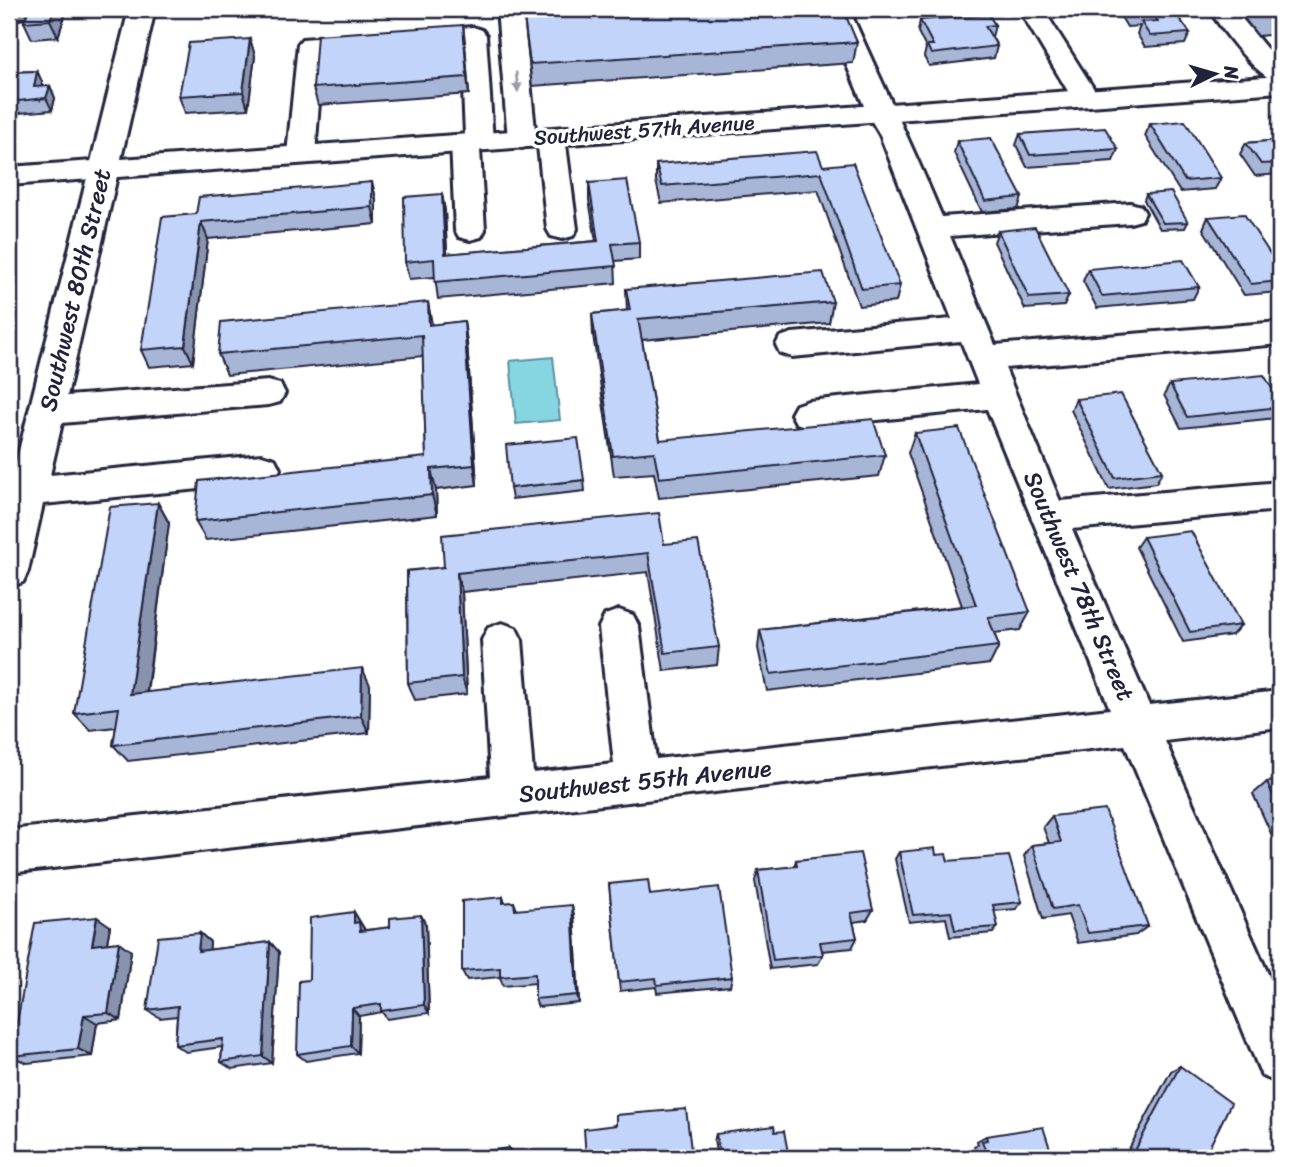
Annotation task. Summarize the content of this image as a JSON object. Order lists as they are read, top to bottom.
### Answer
{
  "streets": {
    "street": [
      "Southwest 57th Avenue",
      "Southwest 80th Street",
      "Southwest 78th Street",
      "Southwest 55th Avenue"
    ]
  },
  "crossings": [
    ["Southwest 57th Avenue", "Southwest 80th Street"],
    ["Southwest 57th Avenue", "Southwest 78th Street"],
    ["Southwest 78th Street", "Southwest 55th Avenue"]
  ],
  "north": "right"
}
